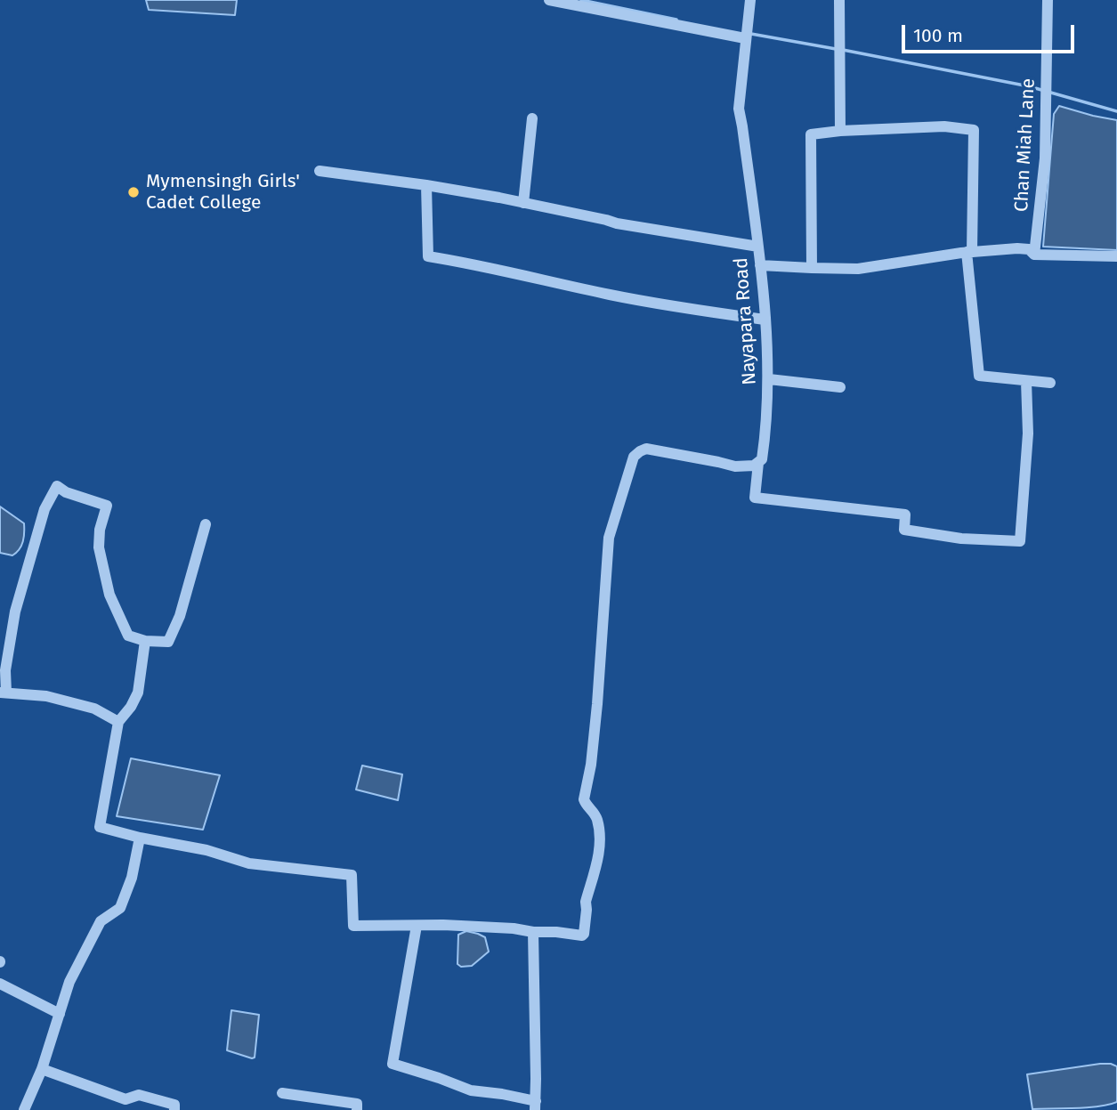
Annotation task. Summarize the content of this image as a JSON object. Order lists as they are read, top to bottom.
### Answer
{
  "streets": {
    "street": ["Chan Miah Lane", "Nayapara Road"]
  },
  "places": ["Mymensingh Girls' Cadet College"],
  "scale_bar": "100 m"
}
